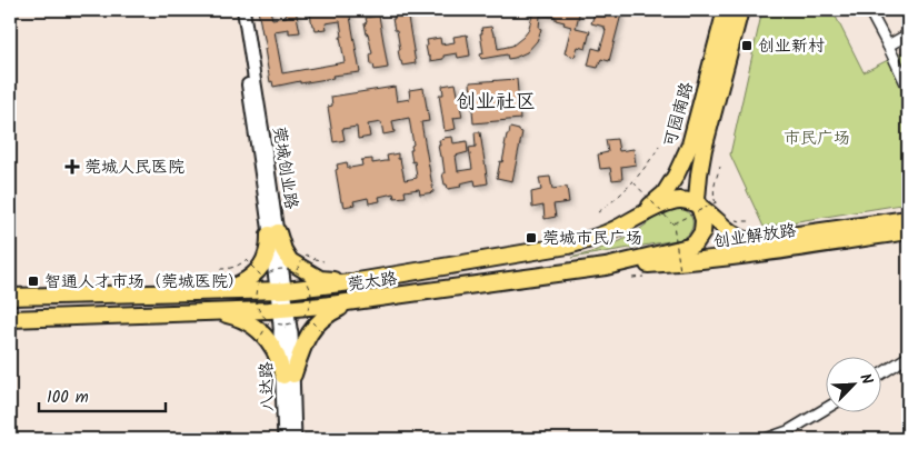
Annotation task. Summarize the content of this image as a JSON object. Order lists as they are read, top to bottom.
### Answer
{
  "streets": {
    "main road": [
      "可园南路",
      "创业解放路",
      "莞太路",
      "八达路"
    ],
    "street": ["莞城创业路"]
  },
  "crossings": [
    ["可园南路", "创业解放路"],
    ["可园南路", "莞太路"],
    ["莞城创业路", "莞太路"],
    ["莞城创业路", "八达路"],
    ["创业解放路", "莞太路"]
  ],
  "districts": ["创业社区"],
  "parks": ["市民广场"],
  "places": {
    "transit": ["创业新村", "莞城市民广场", "智通人才市场（莞城医院）"],
    "health": ["莞城人民医院"]
  },
  "scale_bar": "100 m",
  "north": "top right"
}
